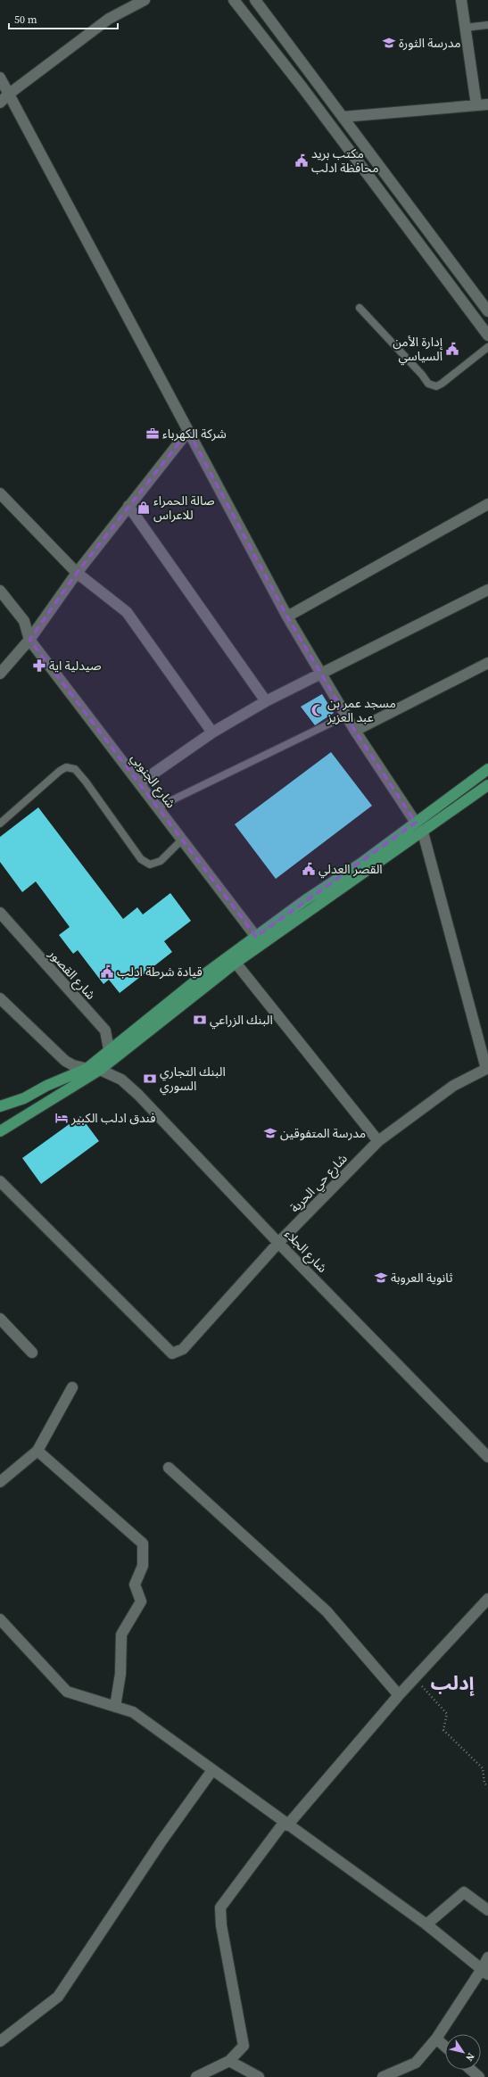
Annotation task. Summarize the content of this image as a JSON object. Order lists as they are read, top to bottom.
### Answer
{
  "streets": {
    "street": [
      "شارع الجنوبي",
      "شارع القصور",
      "شارع حي الحرية",
      "شارع الجلاء"
    ]
  },
  "crossings": [
    ["شارع حي الحرية", "شارع الجلاء"]
  ],
  "districts": ["إدلب"],
  "places": {
    "school or university": ["مدرسة الثورة", "مدرسة المتفوقين", "ثانوية العروبة"],
    "public building": [
      "مكتب بريد محافظة ادلب",
      "إدارة الأمن السياسي",
      "القصر العدلي",
      "قيادة شرطة ادلب"
    ],
    "office": ["شركة الكهرباء"],
    "shop": ["صالة الحمراء للاعراس"],
    "pharmacy": ["صيدلية اية"],
    "mosque": ["مسجد عمر بن عبد العزيز"],
    "bank": ["البنك الزراعي", "البنك التجاري السوري"],
    "hotel": ["فندق ادلب الكبير"]
  },
  "scale_bar": "50 m",
  "north": "bottom right"
}
